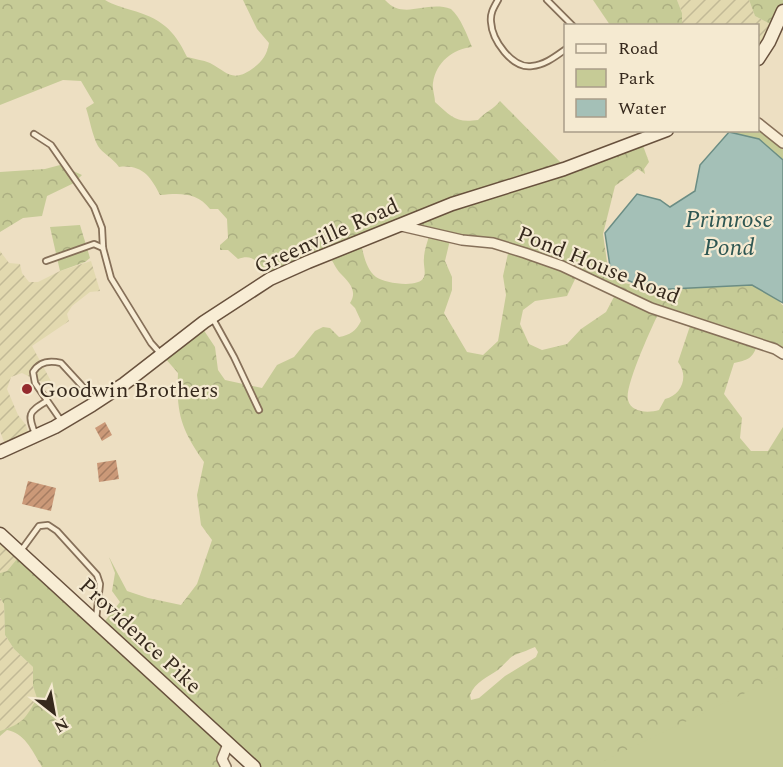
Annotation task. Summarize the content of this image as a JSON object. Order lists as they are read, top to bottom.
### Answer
{
  "streets": {
    "main road": ["Greenville Road", "Providence Pike"],
    "street": ["Pond House Road"]
  },
  "crossings": [
    ["Greenville Road", "Pond House Road"]
  ],
  "water": ["Primrose Pond"],
  "places": ["Goodwin Brothers"],
  "legend": ["Road", "Park", "Water"],
  "north": "bottom right"
}
